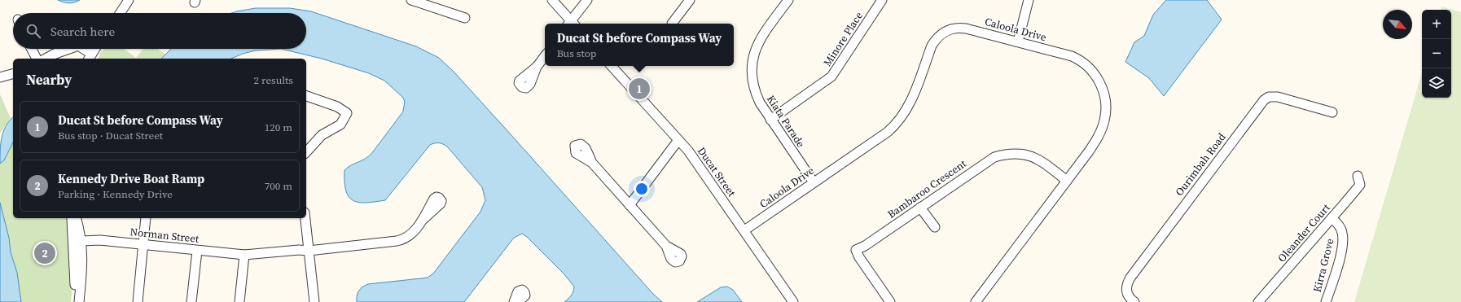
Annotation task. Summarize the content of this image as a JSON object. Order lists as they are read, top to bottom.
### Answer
{
  "streets": {
    "street": [
      "Caloola Drive",
      "Minore Place",
      "Kiata Parade",
      "Ourimbah Road",
      "Ducat Street",
      "Bambaroo Crescent",
      "Oleander Court",
      "Norman Street",
      "Kirra Grove"
    ]
  },
  "crossings": [
    ["Caloola Drive", "Kiata Parade"],
    ["Caloola Drive", "Ducat Street"],
    ["Caloola Drive", "Bambaroo Crescent"],
    ["Minore Place", "Kiata Parade"],
    ["Oleander Court", "Kirra Grove"]
  ],
  "north": "bottom right",
  "page": {
    "map_buttons": ["+", "−"],
    "search": "Search here",
    "popup": ["Ducat St before Compass Way", "Bus stop"],
    "heading": ["Nearby", "2 results"],
    "pins": ["1", "2"],
    "list": [
      {
        "mark": "1",
        "name": "Ducat St before Compass Way",
        "note": "Bus stop · Ducat Street",
        "value": "120 m"
      },
      {
        "mark": "2",
        "name": "Kennedy Drive Boat Ramp",
        "note": "Parking · Kennedy Drive",
        "value": "700 m"
      }
    ]
  }
}
